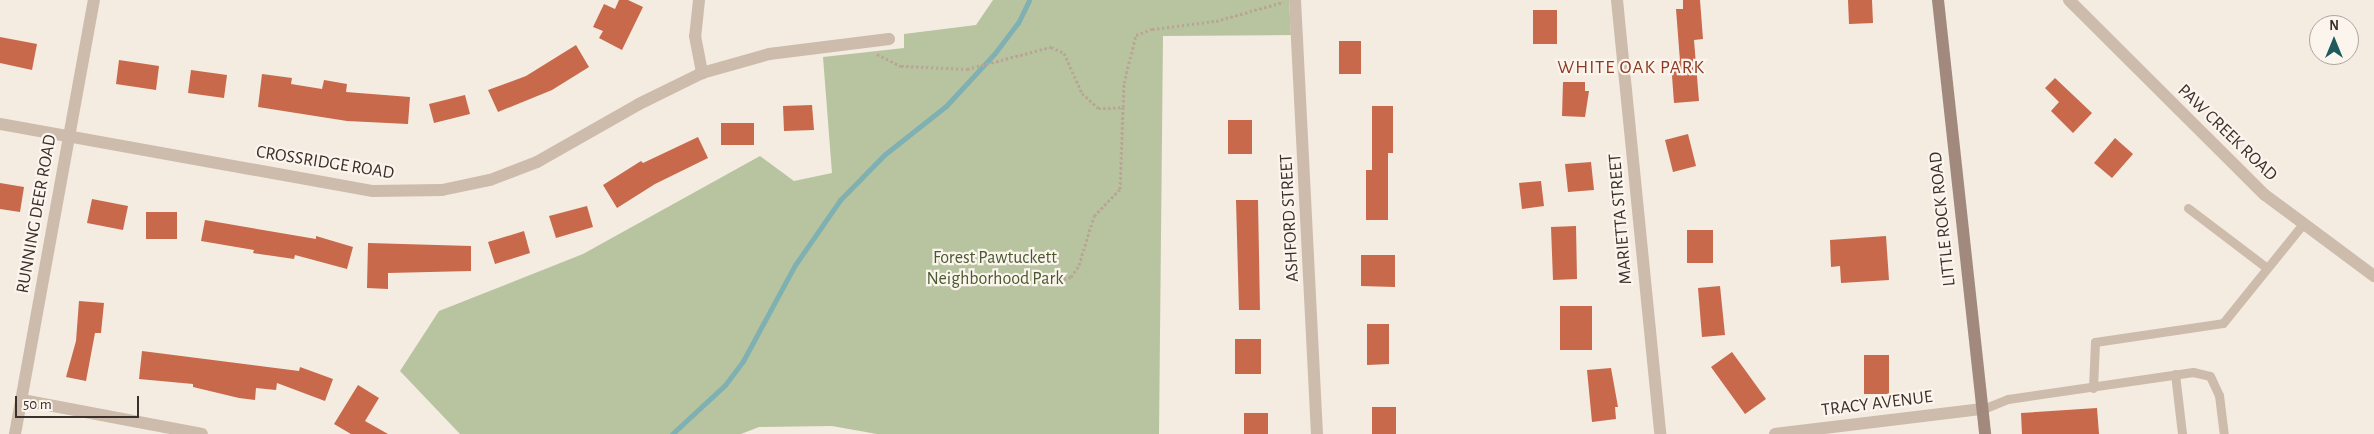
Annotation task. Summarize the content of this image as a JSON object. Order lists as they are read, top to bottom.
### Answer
{
  "streets": {
    "main road": ["LITTLE ROCK ROAD"],
    "street": [
      "PAW CREEK ROAD",
      "CROSSRIDGE ROAD",
      "RUNNING DEER ROAD",
      "ASHFORD STREET",
      "MARIETTA STREET",
      "TRACY AVENUE"
    ]
  },
  "crossings": [
    ["CROSSRIDGE ROAD", "RUNNING DEER ROAD"],
    ["LITTLE ROCK ROAD", "TRACY AVENUE"]
  ],
  "districts": ["WHITE OAK PARK"],
  "parks": ["Forest Pawtuckett Neighborhood Park"],
  "scale_bar": "50 m",
  "north": "top"
}
